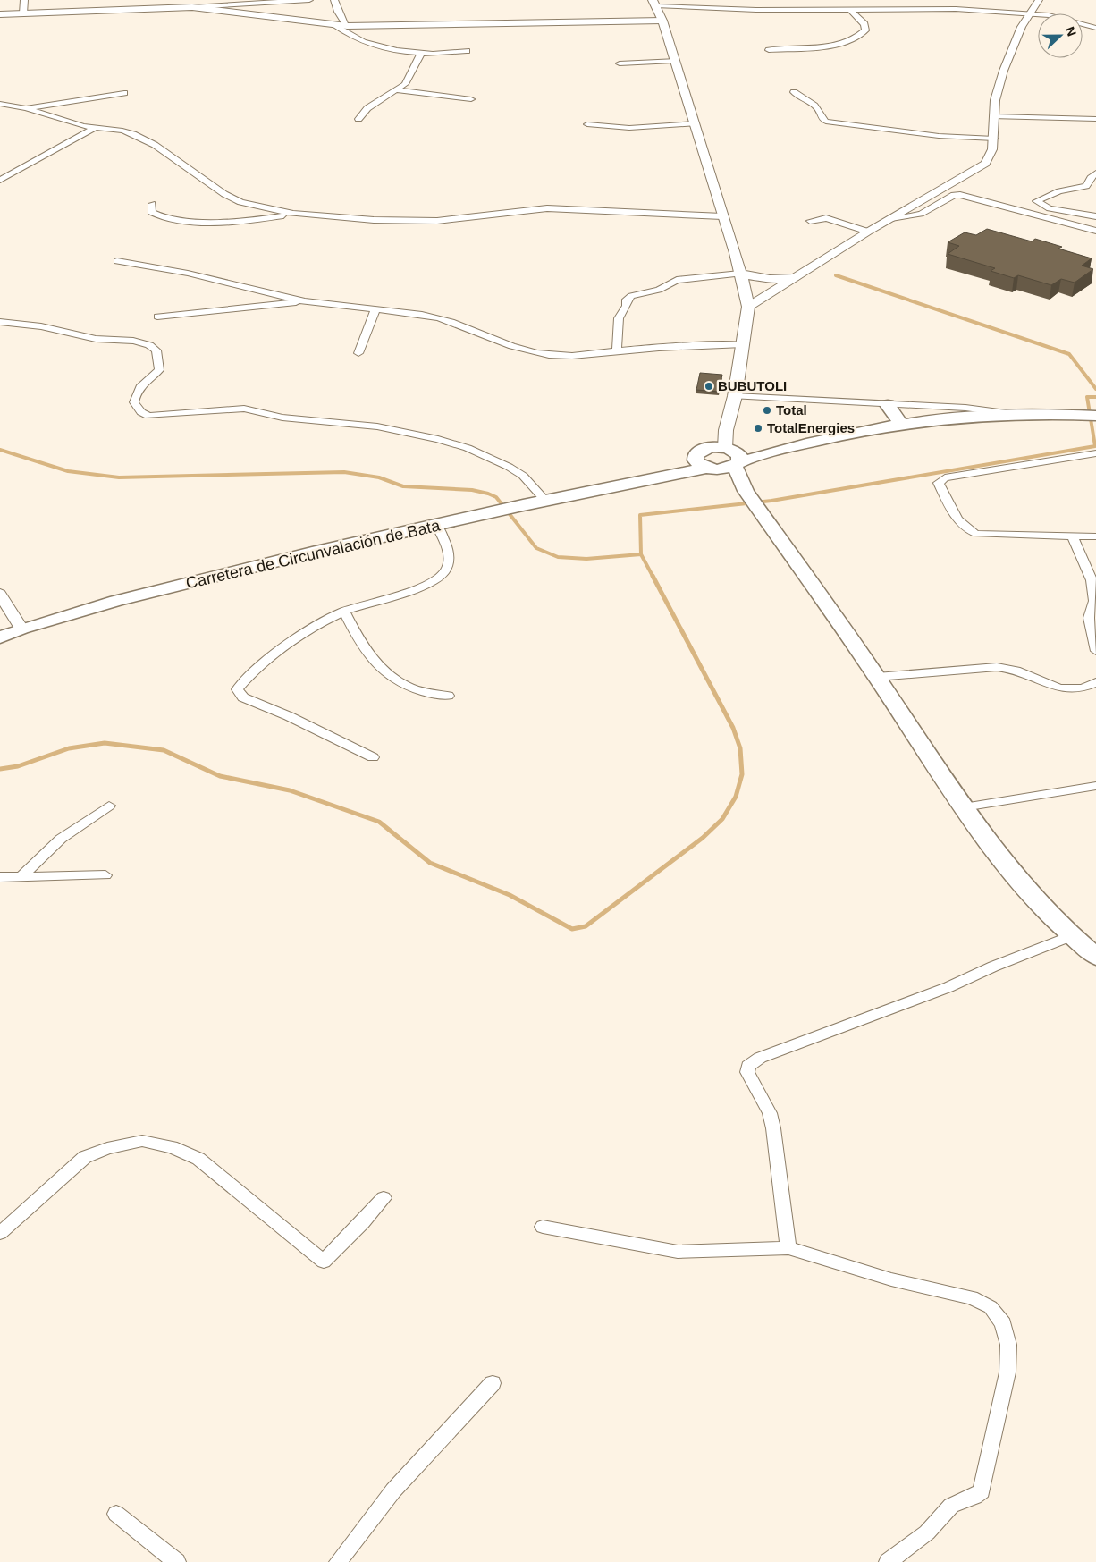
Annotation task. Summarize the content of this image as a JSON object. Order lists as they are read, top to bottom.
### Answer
{
  "streets": {
    "main road": ["Carretera de Circunvalación de Bata"]
  },
  "places": ["BUBUTOLI", "Total", "TotalEnergies"],
  "north": "right"
}
